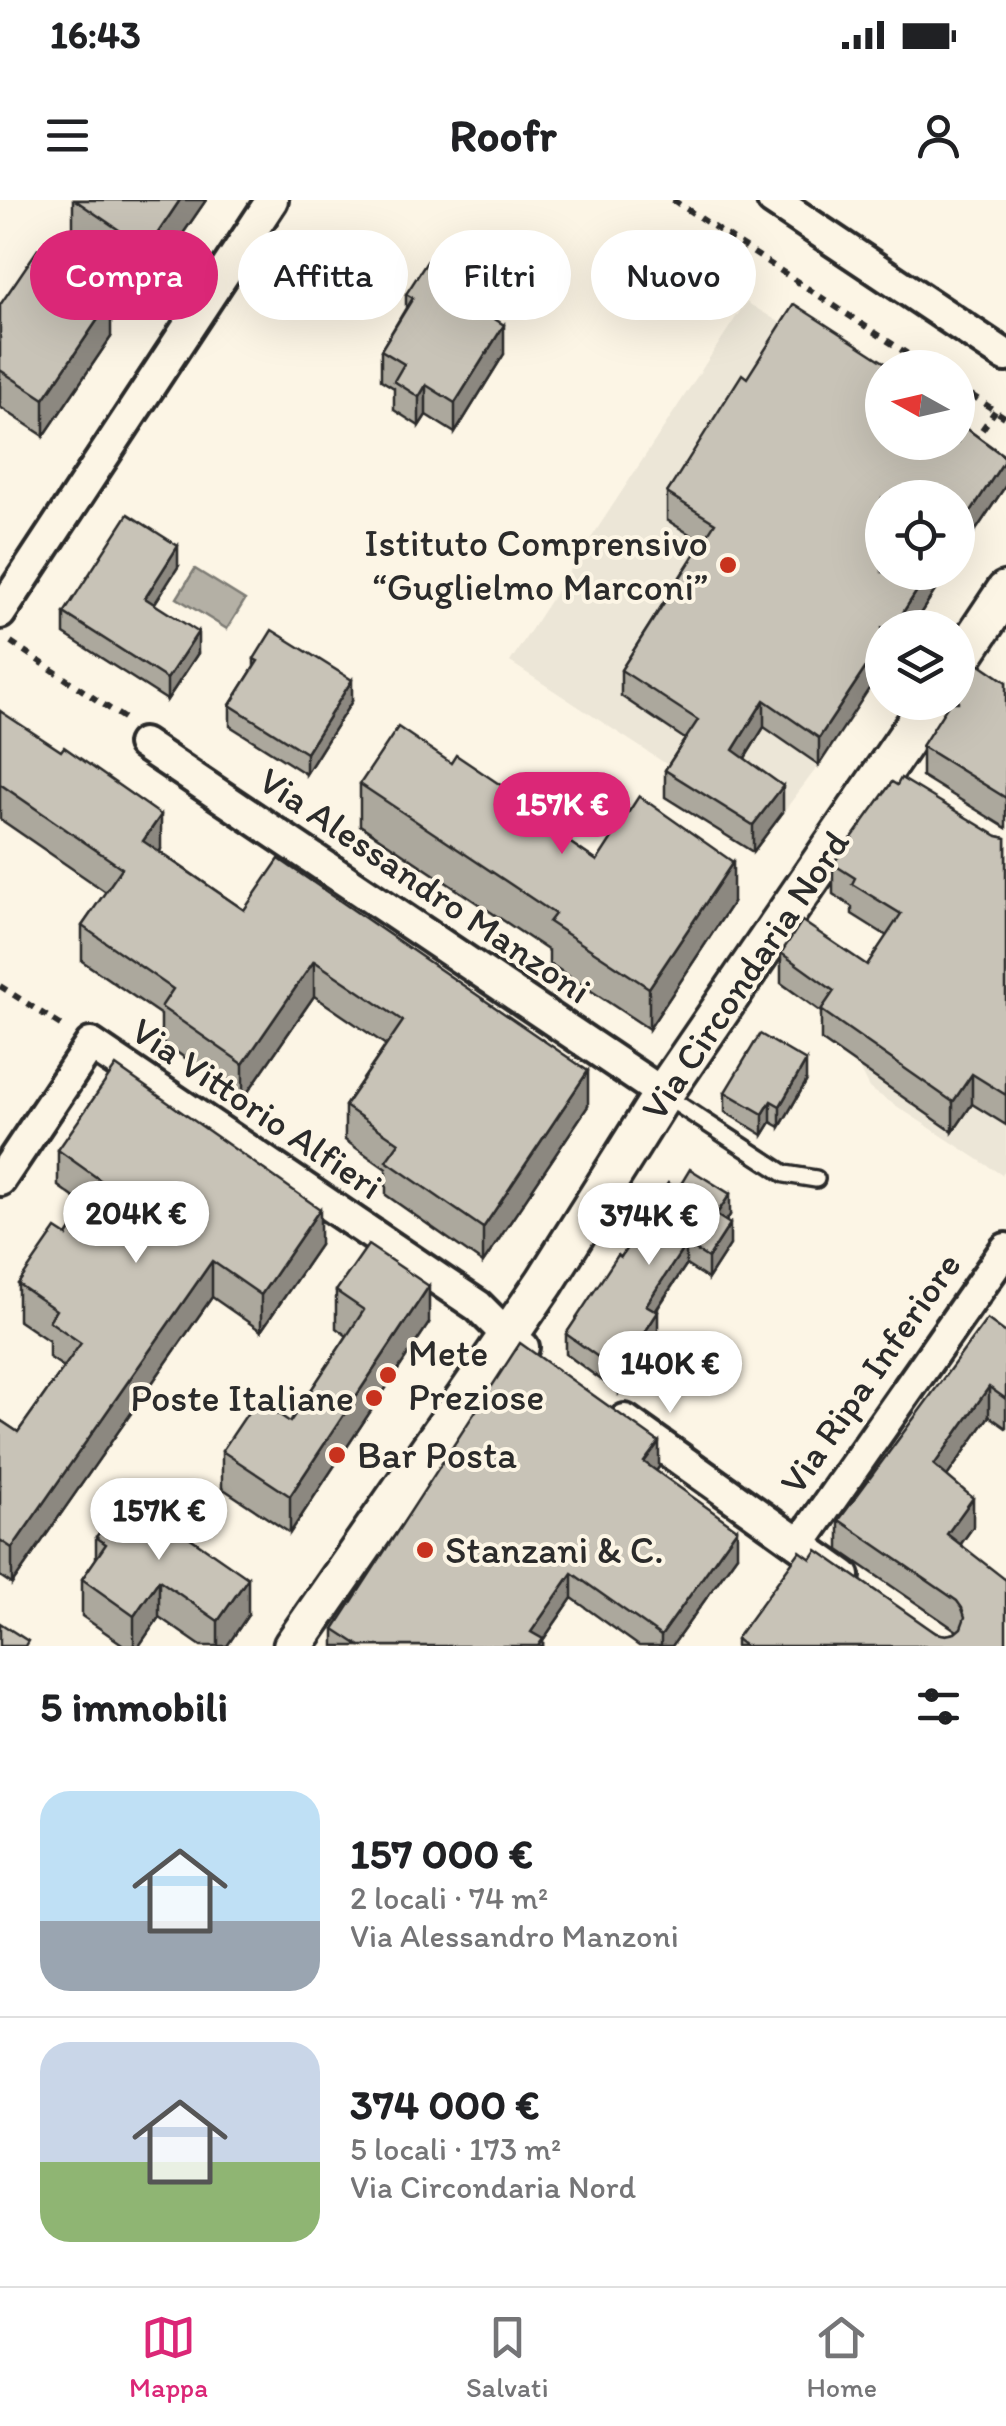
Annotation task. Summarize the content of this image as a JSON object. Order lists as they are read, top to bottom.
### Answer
{
  "streets": {
    "street": [
      "Via Alessandro Manzoni",
      "Via Circondaria Nord",
      "Via Vittorio Alfieri",
      "Via Ripa Inferiore"
    ]
  },
  "crossings": [
    ["Via Alessandro Manzoni", "Via Circondaria Nord"],
    ["Via Circondaria Nord", "Via Vittorio Alfieri"]
  ],
  "places": [
    "Istituto Comprensivo “Guglielmo Marconi”",
    "Mete Preziose",
    "Poste Italiane",
    "Bar Posta",
    "Stanzani & C."
  ],
  "north": "left",
  "page": {
    "status": "16:43",
    "header": "Roofr",
    "chip": [
      "Compra",
      "Affitta",
      "Filtri",
      "Nuovo"
    ],
    "price": [
      "157K €",
      "204K €",
      "374K €",
      "140K €",
      "157K €"
    ],
    "heading": "5 immobili",
    "list": [
      {
        "name": "157 000 €",
        "note": "2 locali · 74 m² · Via Alessandro Manzoni"
      },
      {
        "name": "374 000 €",
        "note": "5 locali · 173 m² · Via Circondaria Nord"
      }
    ],
    "tabs": ["Mappa", "Salvati", "Home"]
  }
}
